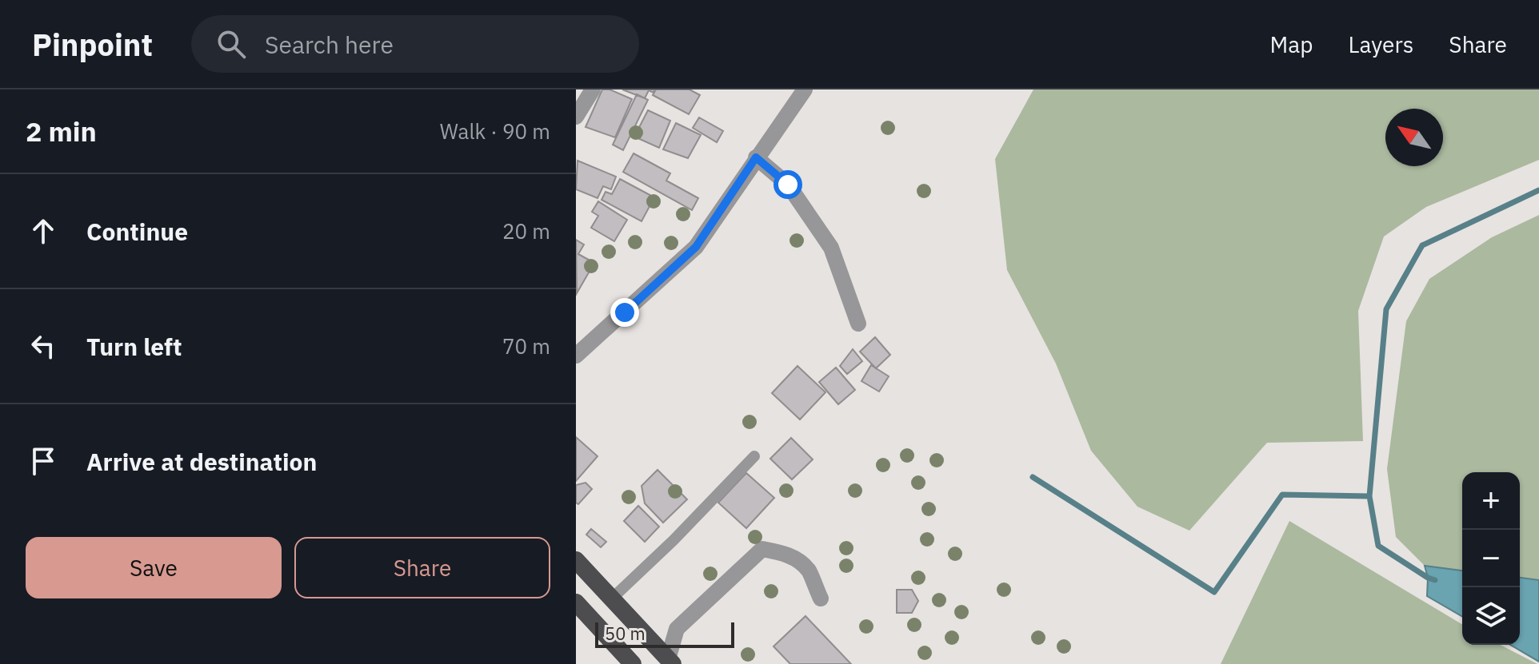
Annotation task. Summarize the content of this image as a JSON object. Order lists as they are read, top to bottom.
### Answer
{
  "scale_bar": "50 m",
  "north": "top left",
  "page": {
    "header": "Pinpoint",
    "search": "Search here",
    "nav": ["Map", "Layers", "Share"],
    "heading": ["2 min", "Walk · 90 m"],
    "list": [
      ["Continue", "20 m"],
      ["Turn left", "70 m"],
      "Arrive at destination"
    ],
    "map_buttons": ["+", "−"],
    "buttons": ["Save", "Share"],
    "scale": "50 m"
  }
}
